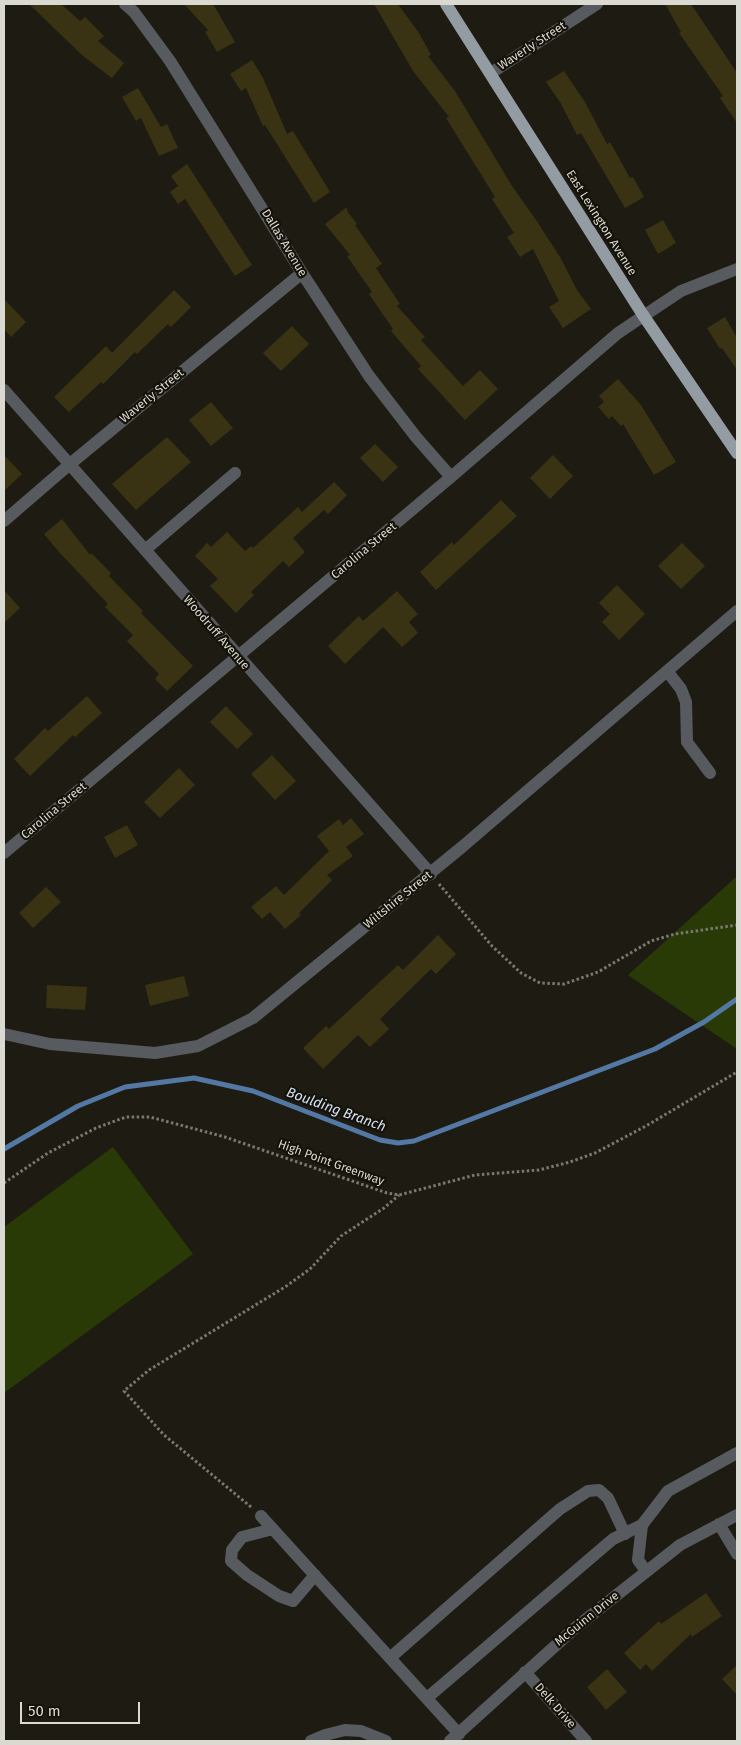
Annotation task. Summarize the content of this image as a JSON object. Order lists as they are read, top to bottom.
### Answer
{
  "streets": {
    "main road": ["East Lexington Avenue"],
    "street": [
      "Waverly Street",
      "Dallas Avenue",
      "Carolina Street",
      "Woodruff Avenue",
      "Wiltshire Street",
      "McGuinn Drive",
      "Delk Drive"
    ],
    "path": ["High Point Greenway"]
  },
  "crossings": [
    ["Waverly Street", "East Lexington Avenue"],
    ["Waverly Street", "Dallas Avenue"],
    ["Waverly Street", "Woodruff Avenue"],
    ["East Lexington Avenue", "Carolina Street"],
    ["Dallas Avenue", "Carolina Street"],
    ["Carolina Street", "Woodruff Avenue"],
    ["Woodruff Avenue", "Wiltshire Street"],
    ["McGuinn Drive", "Delk Drive"]
  ],
  "water": ["Boulding Branch"],
  "scale_bar": "50 m"
}
